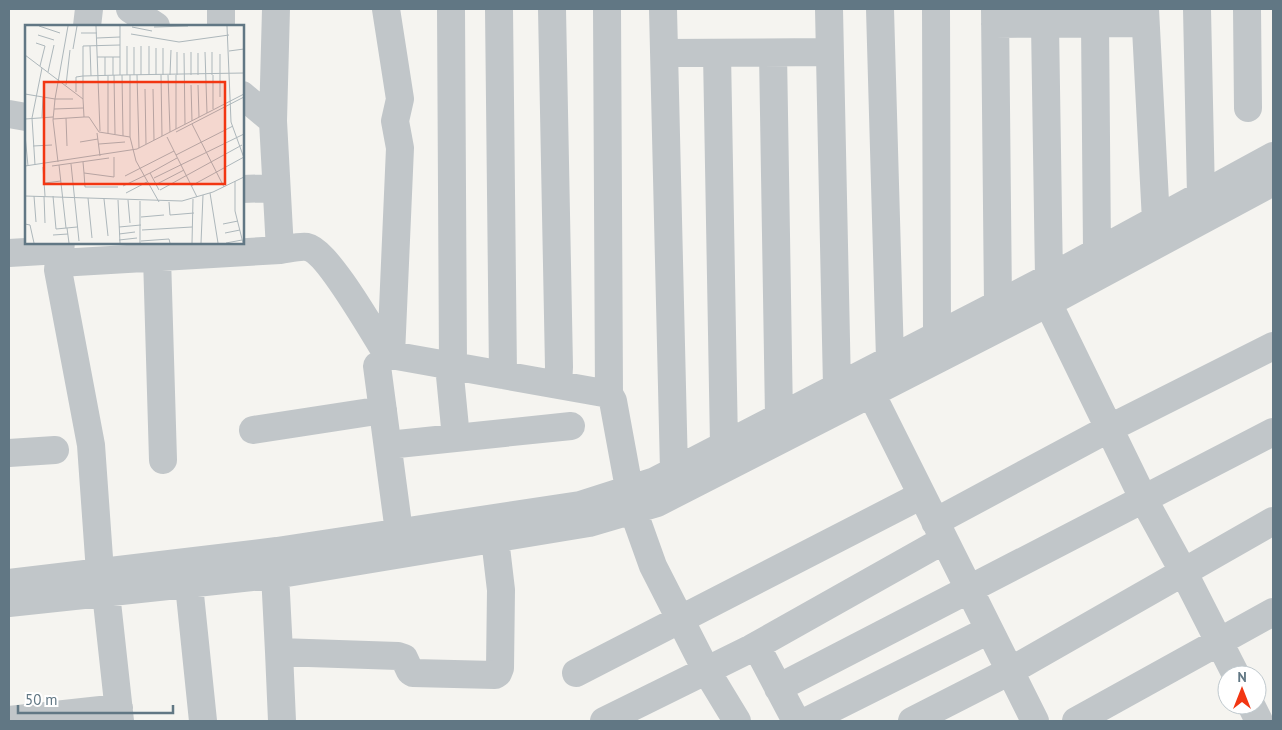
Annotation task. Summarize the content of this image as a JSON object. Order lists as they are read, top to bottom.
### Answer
{
  "scale_bar": "50 m",
  "north": "top"
}
